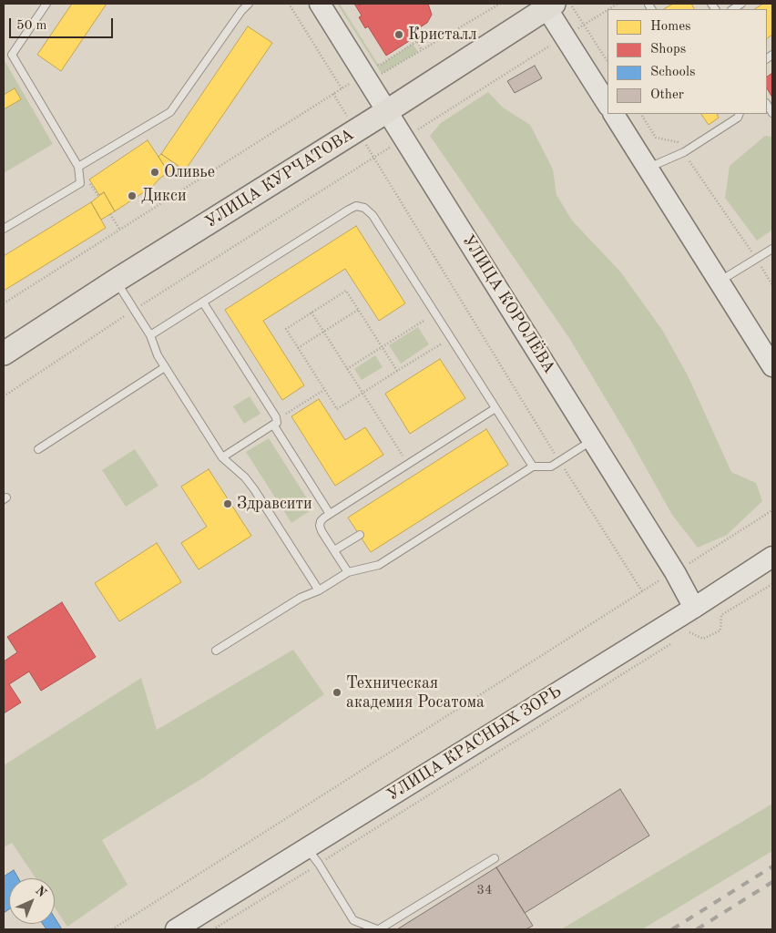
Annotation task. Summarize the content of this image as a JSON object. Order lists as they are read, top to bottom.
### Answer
{
  "streets": {
    "main road": ["УЛИЦА КУРЧАТОВА"],
    "street": ["УЛИЦА КОРОЛЁВА", "УЛИЦА КРАСНЫХ ЗОРЬ"]
  },
  "crossings": [
    ["УЛИЦА КУРЧАТОВА", "УЛИЦА КОРОЛЁВА"],
    ["УЛИЦА КОРОЛЁВА", "УЛИЦА КРАСНЫХ ЗОРЬ"]
  ],
  "places": [
    "Кристалл",
    "Оливье",
    "Дикси",
    "Здравсити",
    "Техническая академия Росатома"
  ],
  "house_numbers": ["34"],
  "legend": [
    "Homes",
    "Shops",
    "Schools",
    "Other"
  ],
  "scale_bar": "50 m",
  "north": "top right"
}
